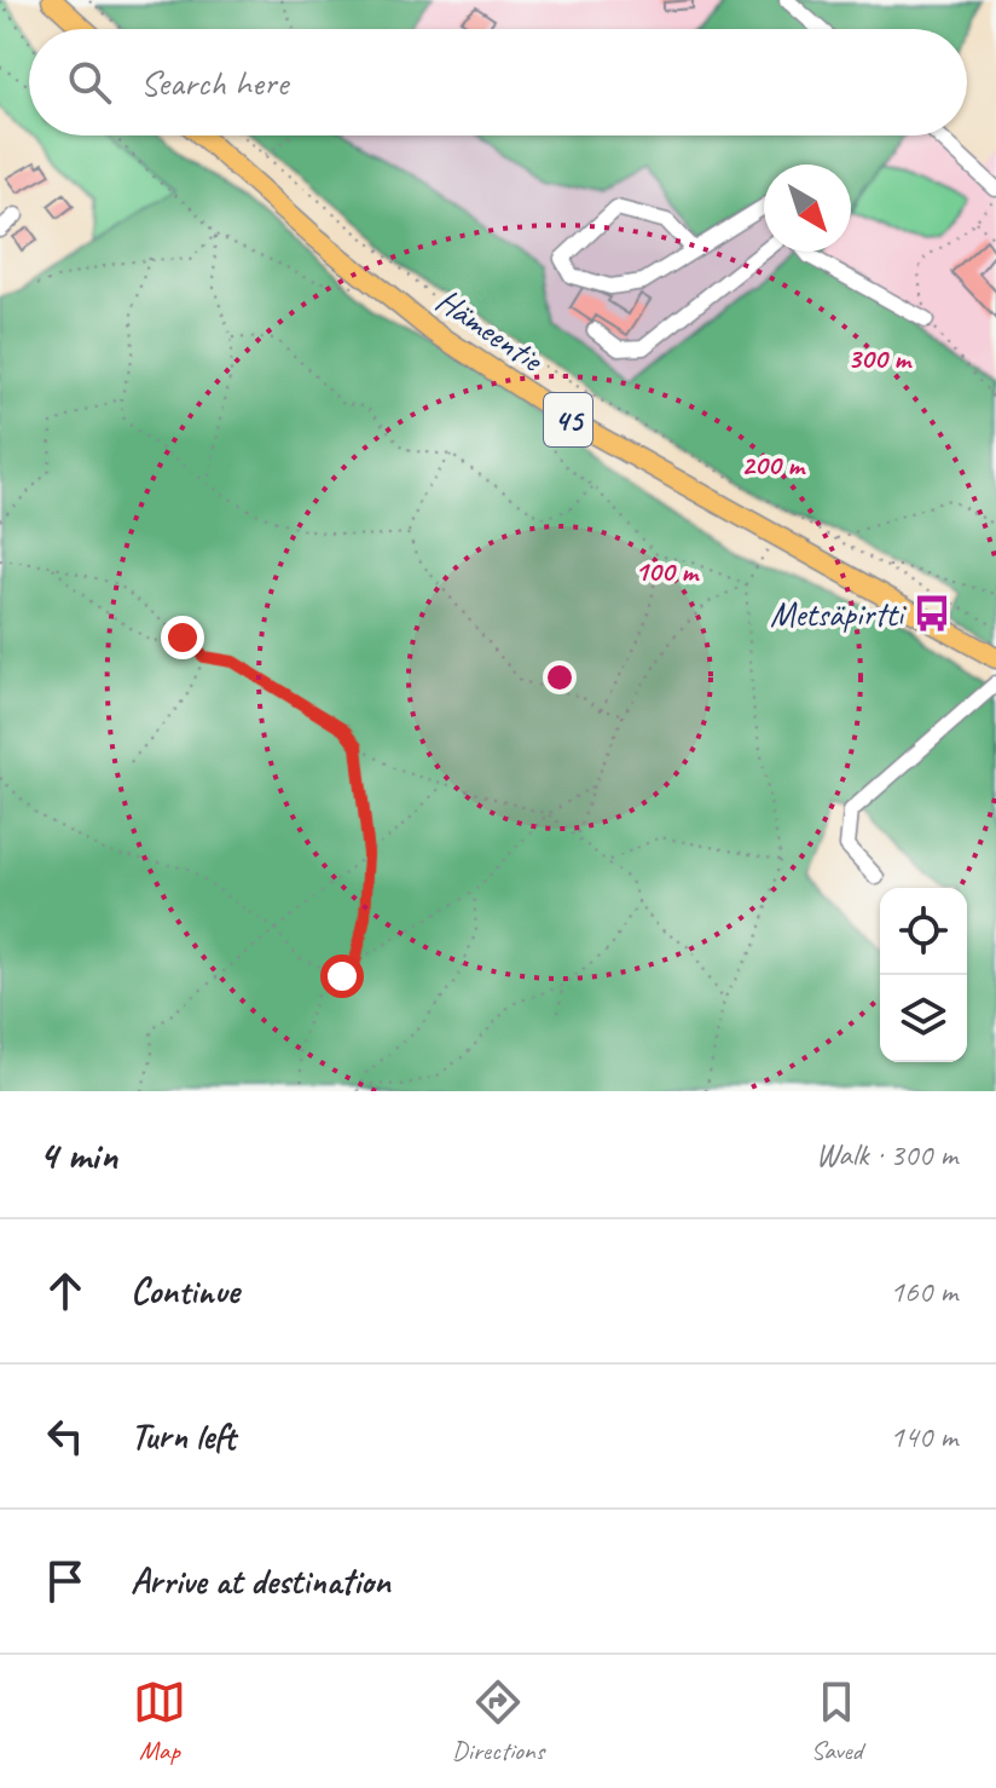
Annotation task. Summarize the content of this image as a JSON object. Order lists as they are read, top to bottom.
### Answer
{
  "streets": {
    "main road": ["Hämeentie", "45"]
  },
  "places": {
    "bus stop": ["Metsäpirtti"]
  },
  "north": "bottom right",
  "page": {
    "search": "Search here",
    "heading": ["4 min", "Walk · 300 m"],
    "list": [
      ["Continue", "160 m"],
      ["Turn left", "140 m"],
      "Arrive at destination"
    ],
    "nav": ["Map", "Directions", "Saved"]
  },
  "rings": ["300 m", "200 m", "100 m"]
}
